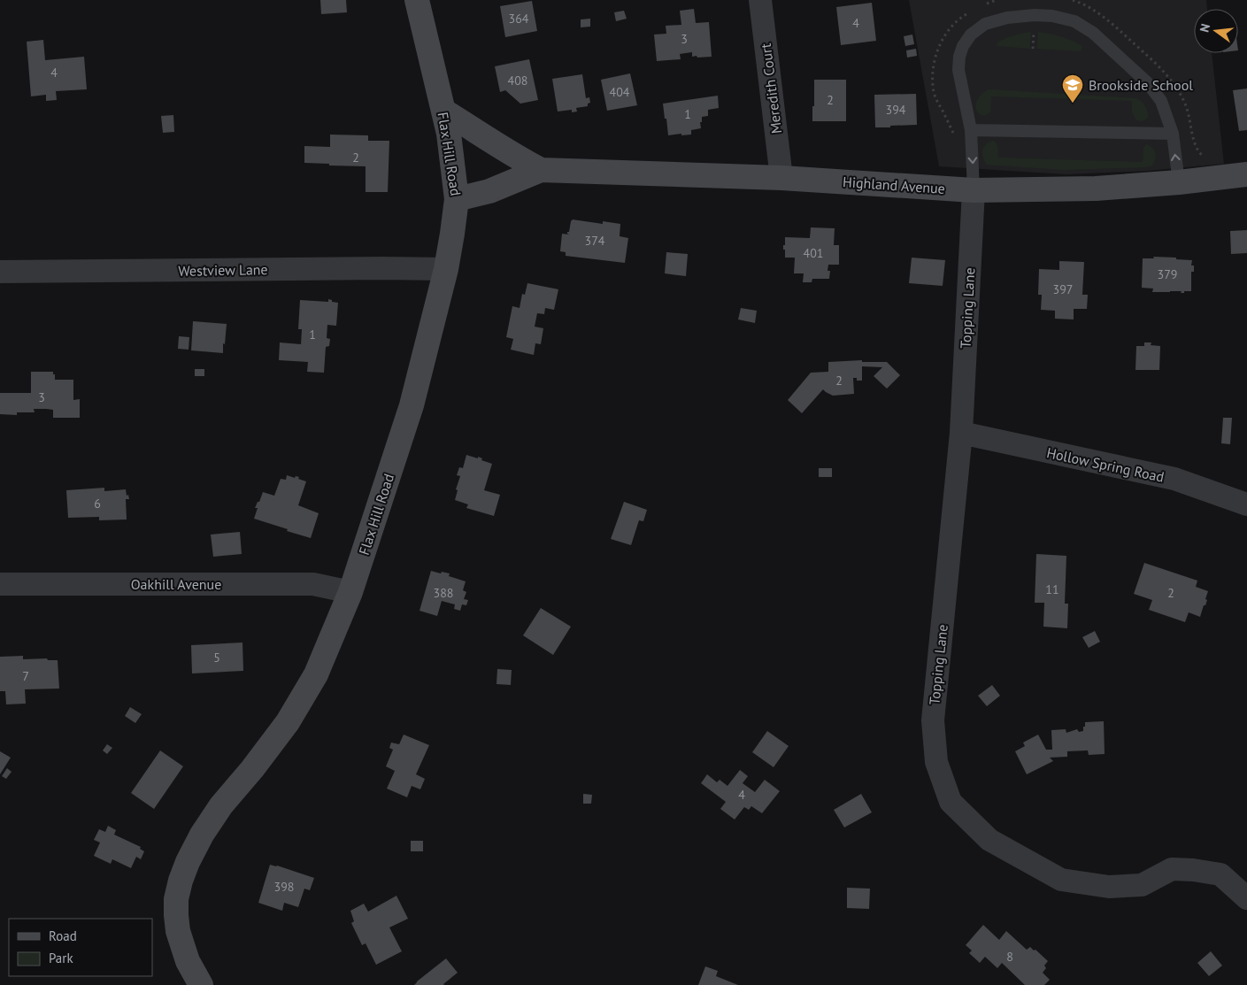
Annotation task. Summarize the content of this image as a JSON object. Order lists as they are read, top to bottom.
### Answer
{
  "streets": {
    "main road": ["Flax Hill Road", "Highland Avenue"],
    "street": [
      "Meredith Court",
      "Westview Lane",
      "Topping Lane",
      "Hollow Spring Road",
      "Oakhill Avenue"
    ]
  },
  "crossings": [
    ["Meredith Court", "Highland Avenue"],
    ["Flax Hill Road", "Highland Avenue"],
    ["Flax Hill Road", "Westview Lane"],
    ["Flax Hill Road", "Oakhill Avenue"],
    ["Highland Avenue", "Topping Lane"],
    ["Topping Lane", "Hollow Spring Road"]
  ],
  "places": {
    "school or university": ["Brookside School"]
  },
  "house_numbers": [
    "364",
    "4",
    "3",
    "4",
    "408",
    "404",
    "2",
    "394",
    "1",
    "2",
    "374",
    "401",
    "379",
    "397",
    "1",
    "2",
    "3",
    "6",
    "11",
    "388",
    "2",
    "5",
    "7",
    "4",
    "398",
    "8"
  ],
  "legend": ["Road", "Park"],
  "north": "left"
}
